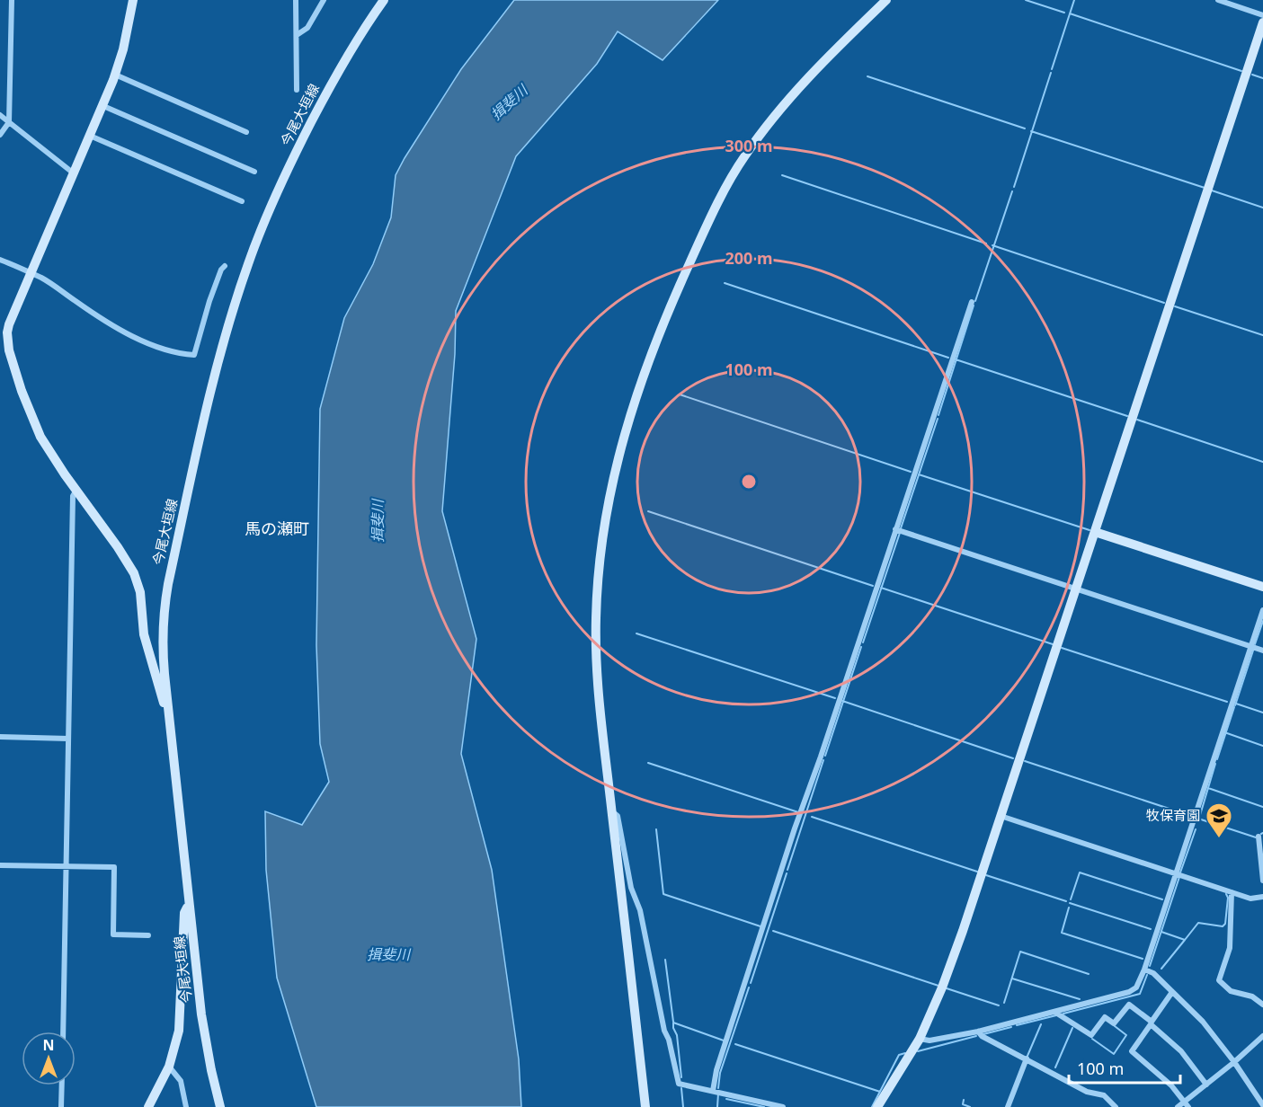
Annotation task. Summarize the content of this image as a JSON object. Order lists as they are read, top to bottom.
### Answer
{
  "streets": {
    "street": ["今尾大垣線"]
  },
  "districts": ["馬の瀬町"],
  "water": ["揖斐川"],
  "places": {
    "school or university": ["牧保育園"]
  },
  "scale_bar": "100 m",
  "north": "top",
  "rings": ["300 m", "200 m", "100 m"]
}
